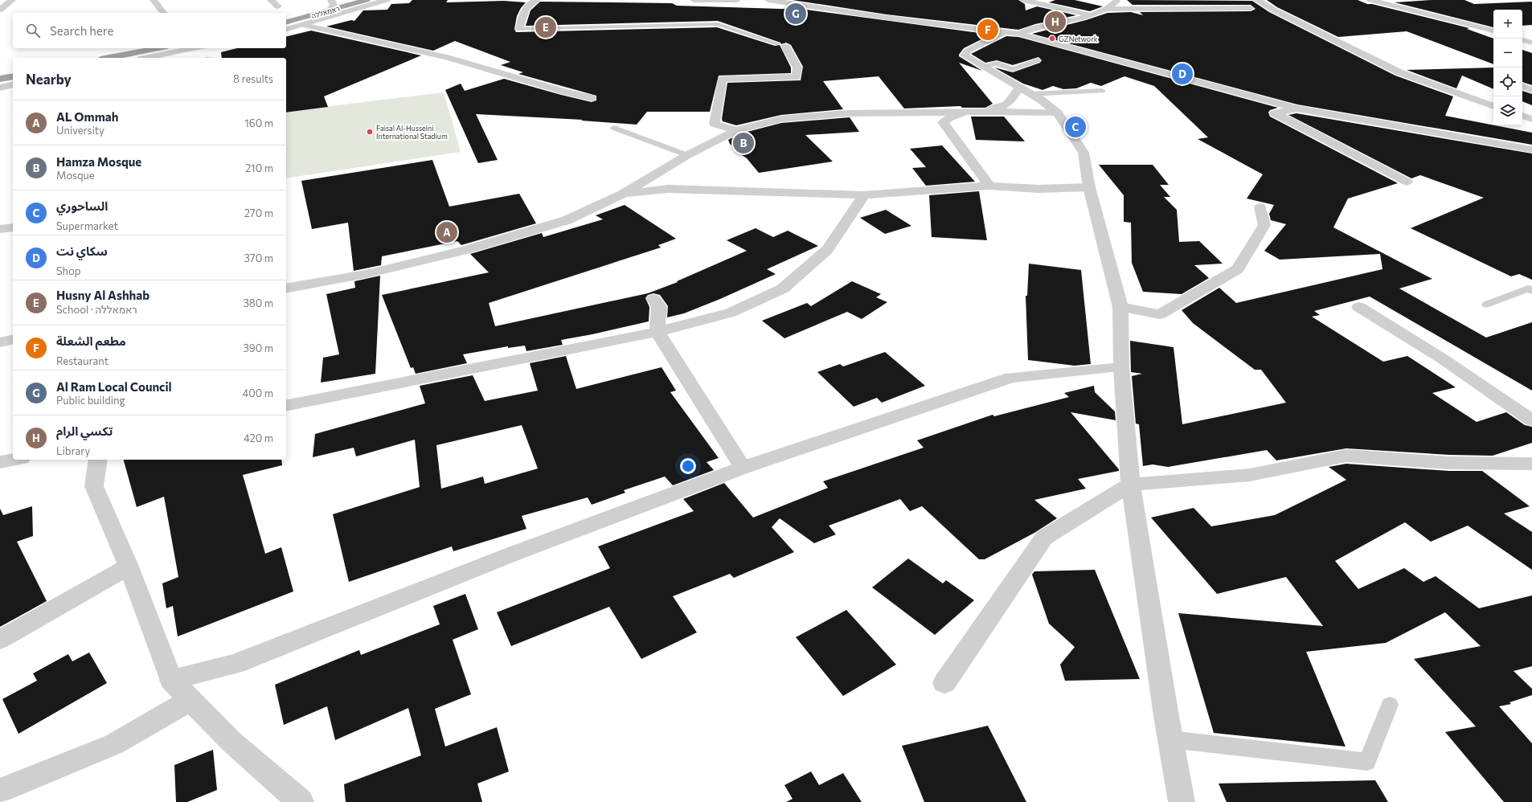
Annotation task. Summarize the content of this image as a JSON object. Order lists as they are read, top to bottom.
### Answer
{
  "streets": {
    "highway": ["ראמאללה"]
  },
  "places": ["GZNetwork", "Faisal Al-Husseini International Stadium"],
  "page": {
    "pins": [
      "G",
      "H",
      "E",
      "F",
      "D",
      "C",
      "B",
      "A"
    ],
    "map_buttons": ["+", "−"],
    "search": "Search here",
    "heading": ["Nearby", "8 results"],
    "list": [
      {
        "mark": "A",
        "name": "AL Ommah",
        "note": "University",
        "value": "160 m"
      },
      {
        "mark": "B",
        "name": "Hamza Mosque",
        "note": "Mosque",
        "value": "210 m"
      },
      {
        "mark": "C",
        "name": "الساحوري",
        "note": "Supermarket",
        "value": "270 m"
      },
      {
        "mark": "D",
        "name": "سكاي نت",
        "note": "Shop",
        "value": "370 m"
      },
      {
        "mark": "E",
        "name": "Husny Al Ashhab",
        "note": "School · ראמאללה",
        "value": "380 m"
      },
      {
        "mark": "F",
        "name": "مطعم الشعلة",
        "note": "Restaurant",
        "value": "390 m"
      },
      {
        "mark": "G",
        "name": "Al Ram Local Council",
        "note": "Public building",
        "value": "400 m"
      },
      {
        "mark": "H",
        "name": "تكسي الرام",
        "note": "Library",
        "value": "420 m"
      }
    ]
  }
}
